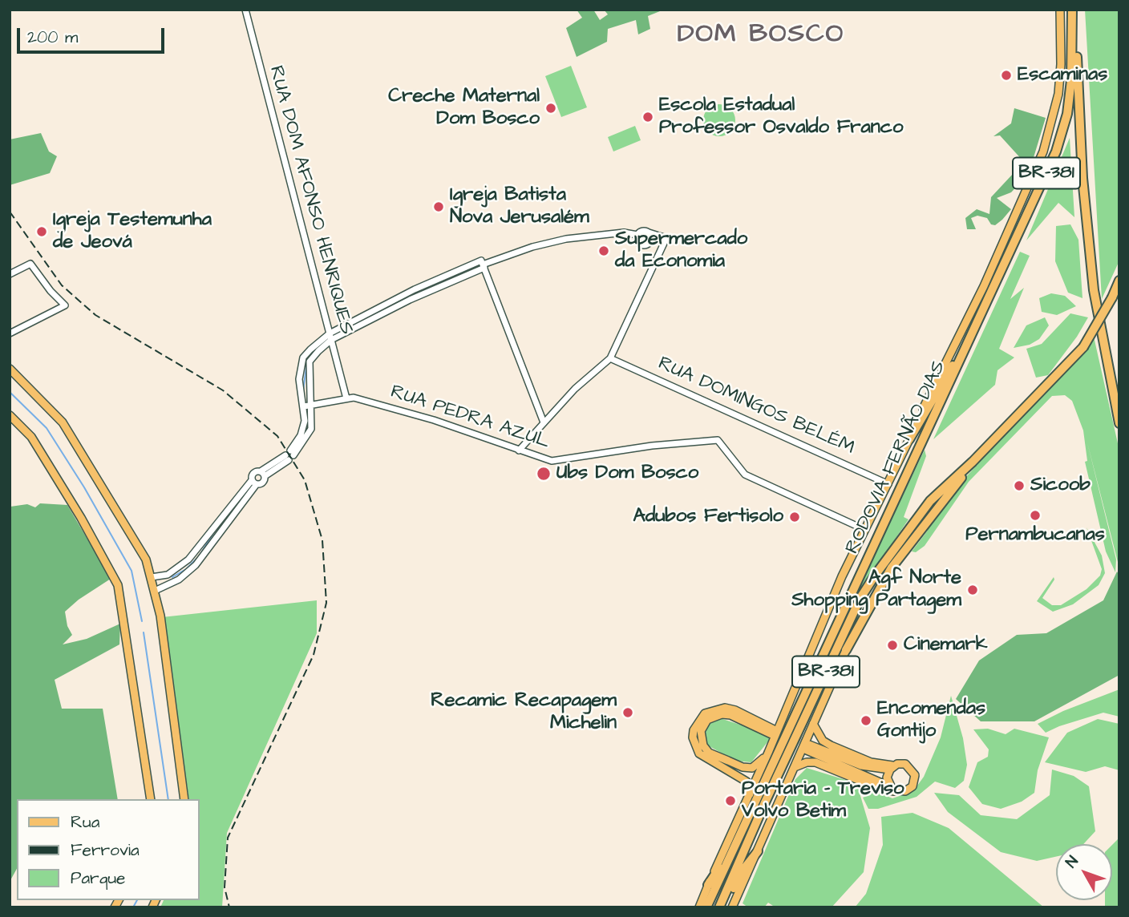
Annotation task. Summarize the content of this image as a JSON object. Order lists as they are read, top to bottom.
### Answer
{
  "streets": {
    "highway": ["BR-381", "RODOVIA FERNÃO DIAS"],
    "street": ["RUA DOM AFONSO HENRIQUES", "RUA DOMINGOS BELÉM", "RUA PEDRA AZUL"]
  },
  "crossings": [
    ["BR-381", "RODOVIA FERNÃO DIAS"],
    ["RUA DOM AFONSO HENRIQUES", "RUA PEDRA AZUL"],
    ["RUA DOMINGOS BELÉM", "RODOVIA FERNÃO DIAS"],
    ["RUA PEDRA AZUL", "RODOVIA FERNÃO DIAS"]
  ],
  "districts": ["DOM BOSCO"],
  "places": [
    "Escaminas",
    "Creche Maternal Dom Bosco",
    "Escola Estadual Professor Osvaldo Franco",
    "Igreja Batista Nova Jerusalém",
    "Igreja Testemunha de Jeová",
    "Supermercado da Economia",
    "Ubs Dom Bosco",
    "Sicoob",
    "Pernambucanas",
    "Adubos Fertisolo",
    "Agf Norte Shopping Partagem",
    "Cinemark",
    "Recamic Recapagem Michelin",
    "Encomendas Gontijo",
    "Portaria - Treviso Volvo Betim"
  ],
  "legend": ["Rua", "Ferrovia", "Parque"],
  "scale_bar": "200 m",
  "north": "top left"
}
